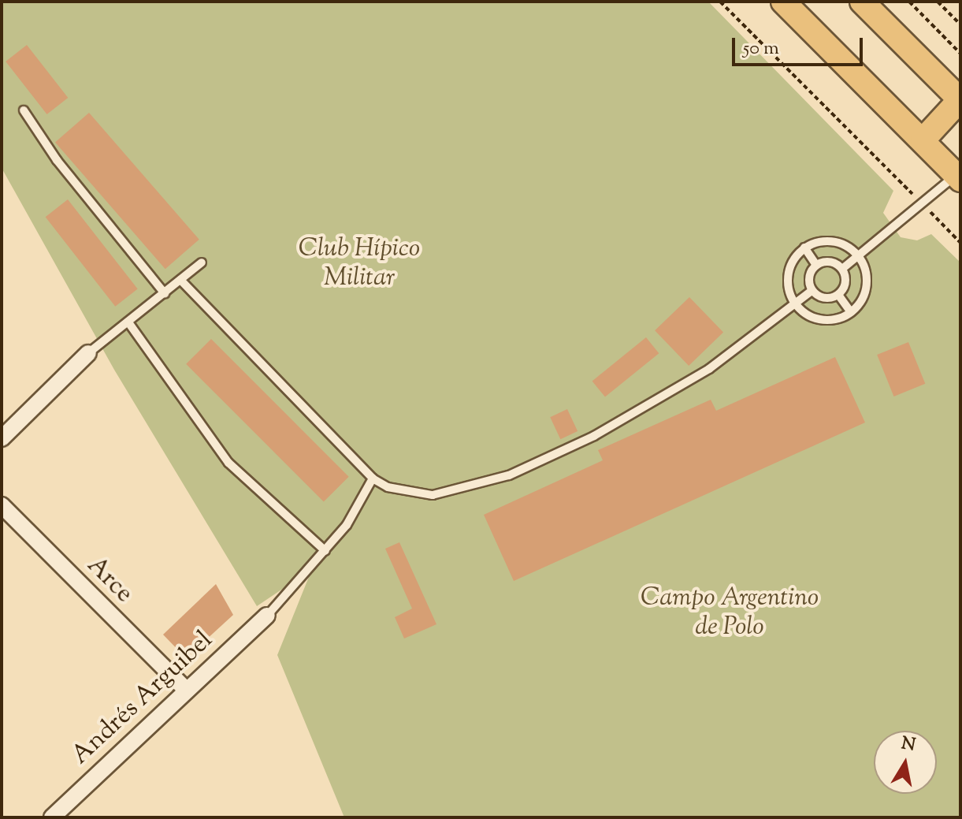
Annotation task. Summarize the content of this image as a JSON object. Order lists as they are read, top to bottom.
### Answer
{
  "streets": {
    "street": ["Arce", "Andrés Arguibel"]
  },
  "crossings": [
    ["Arce", "Andrés Arguibel"]
  ],
  "parks": ["Club Hípico Militar", "Campo Argentino de Polo"],
  "scale_bar": "50 m",
  "north": "top"
}
